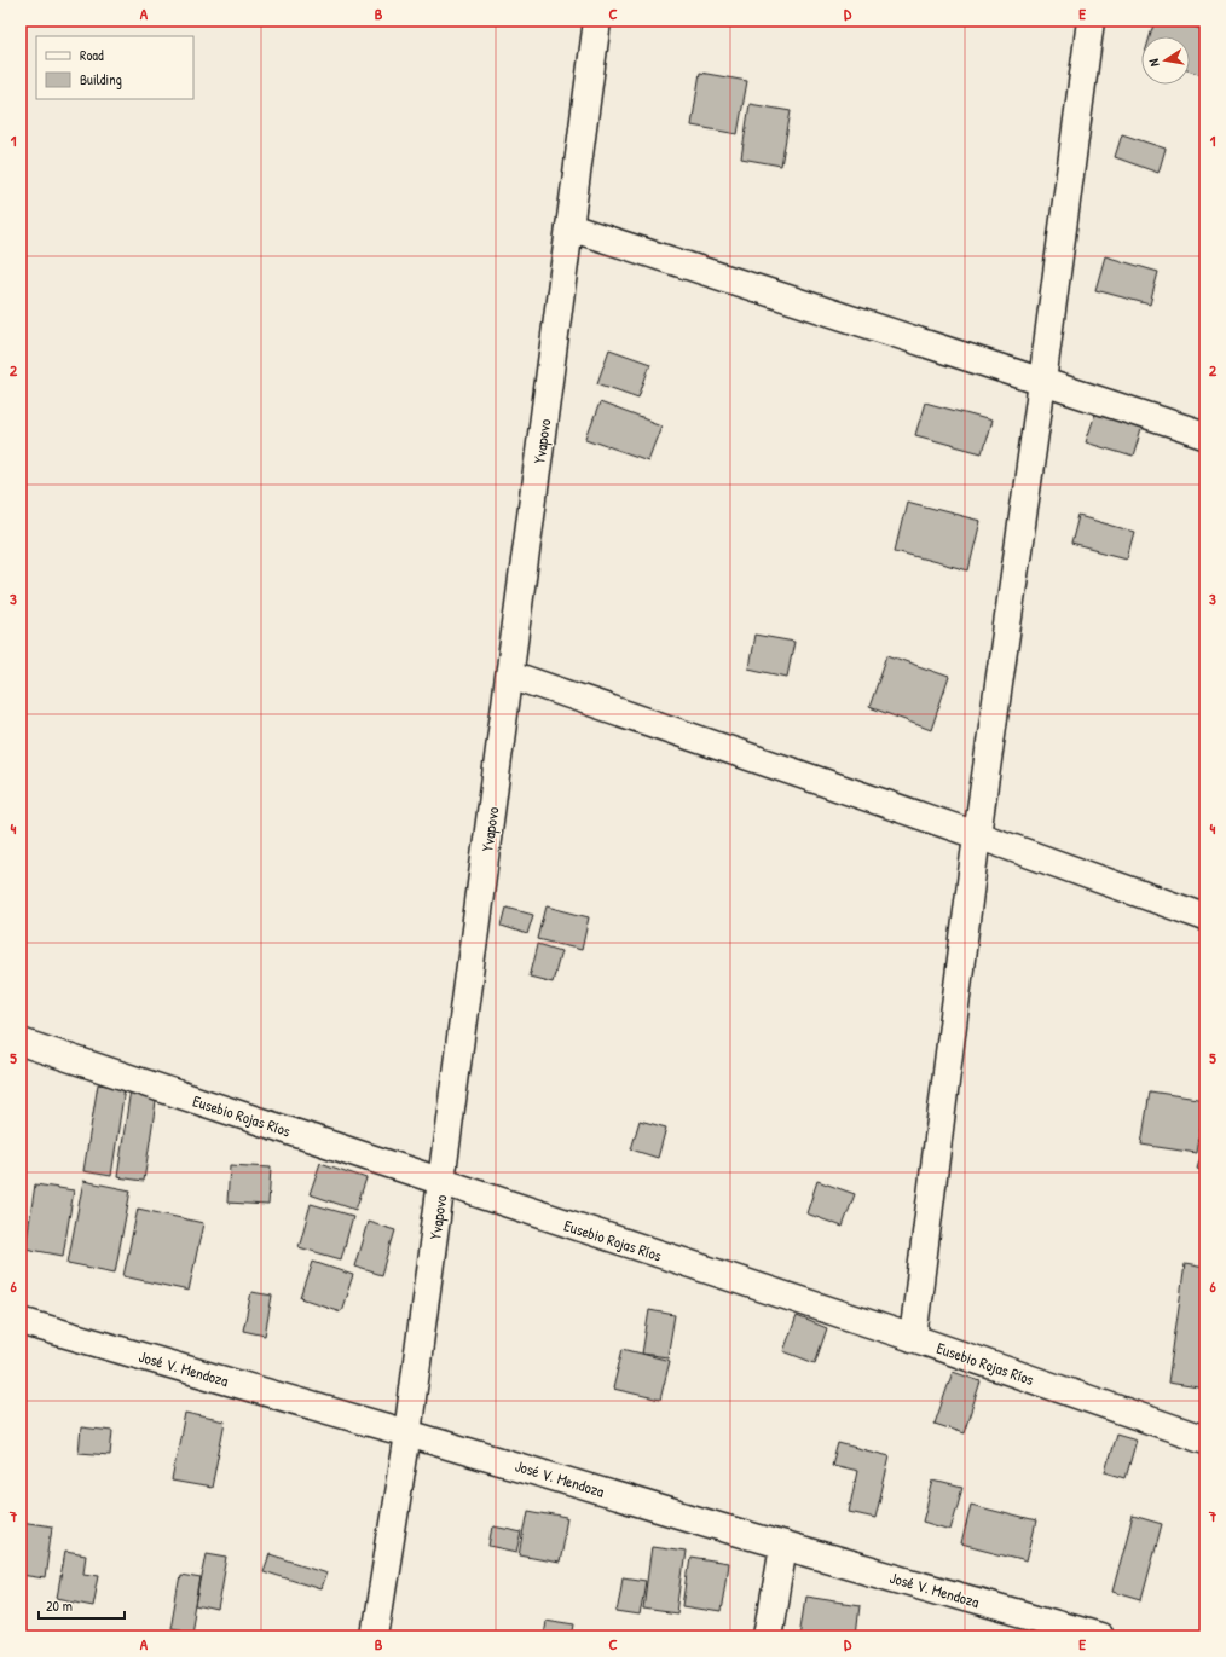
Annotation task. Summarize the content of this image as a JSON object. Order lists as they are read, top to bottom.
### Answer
{
  "streets": {
    "street": ["Yvapovo", "Eusebio Rojas Ríos", "José V. Mendoza"]
  },
  "crossings": [
    ["Yvapovo", "Eusebio Rojas Ríos"],
    ["Yvapovo", "José V. Mendoza"]
  ],
  "legend": ["Road", "Building"],
  "scale_bar": "20 m",
  "north": "left",
  "grid": {
    "columns": [
      "A",
      "B",
      "C",
      "D",
      "E"
    ],
    "rows": [
      "1",
      "2",
      "3",
      "4",
      "5",
      "6",
      "7"
    ]
  }
}
